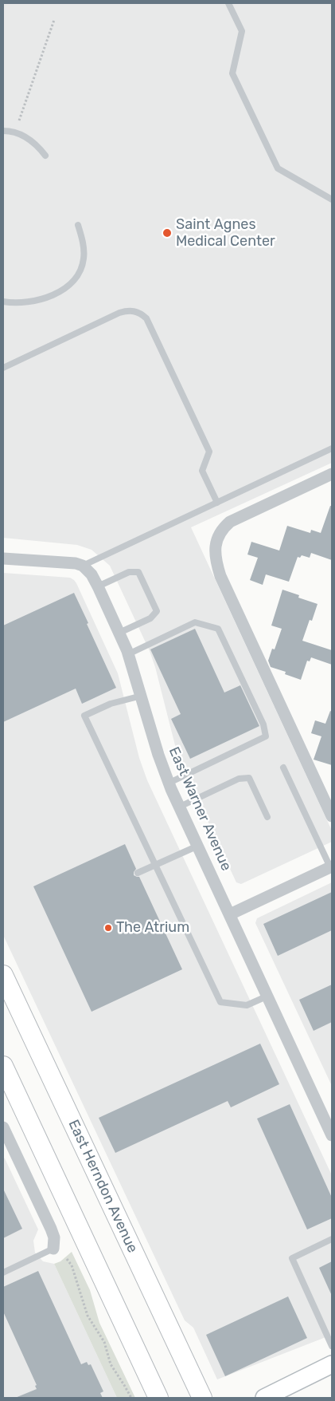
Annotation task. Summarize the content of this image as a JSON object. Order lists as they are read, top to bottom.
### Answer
{
  "streets": {
    "main road": ["East Herndon Avenue"],
    "street": ["East Warner Avenue"]
  },
  "places": ["Saint Agnes Medical Center", "The Atrium"]
}
